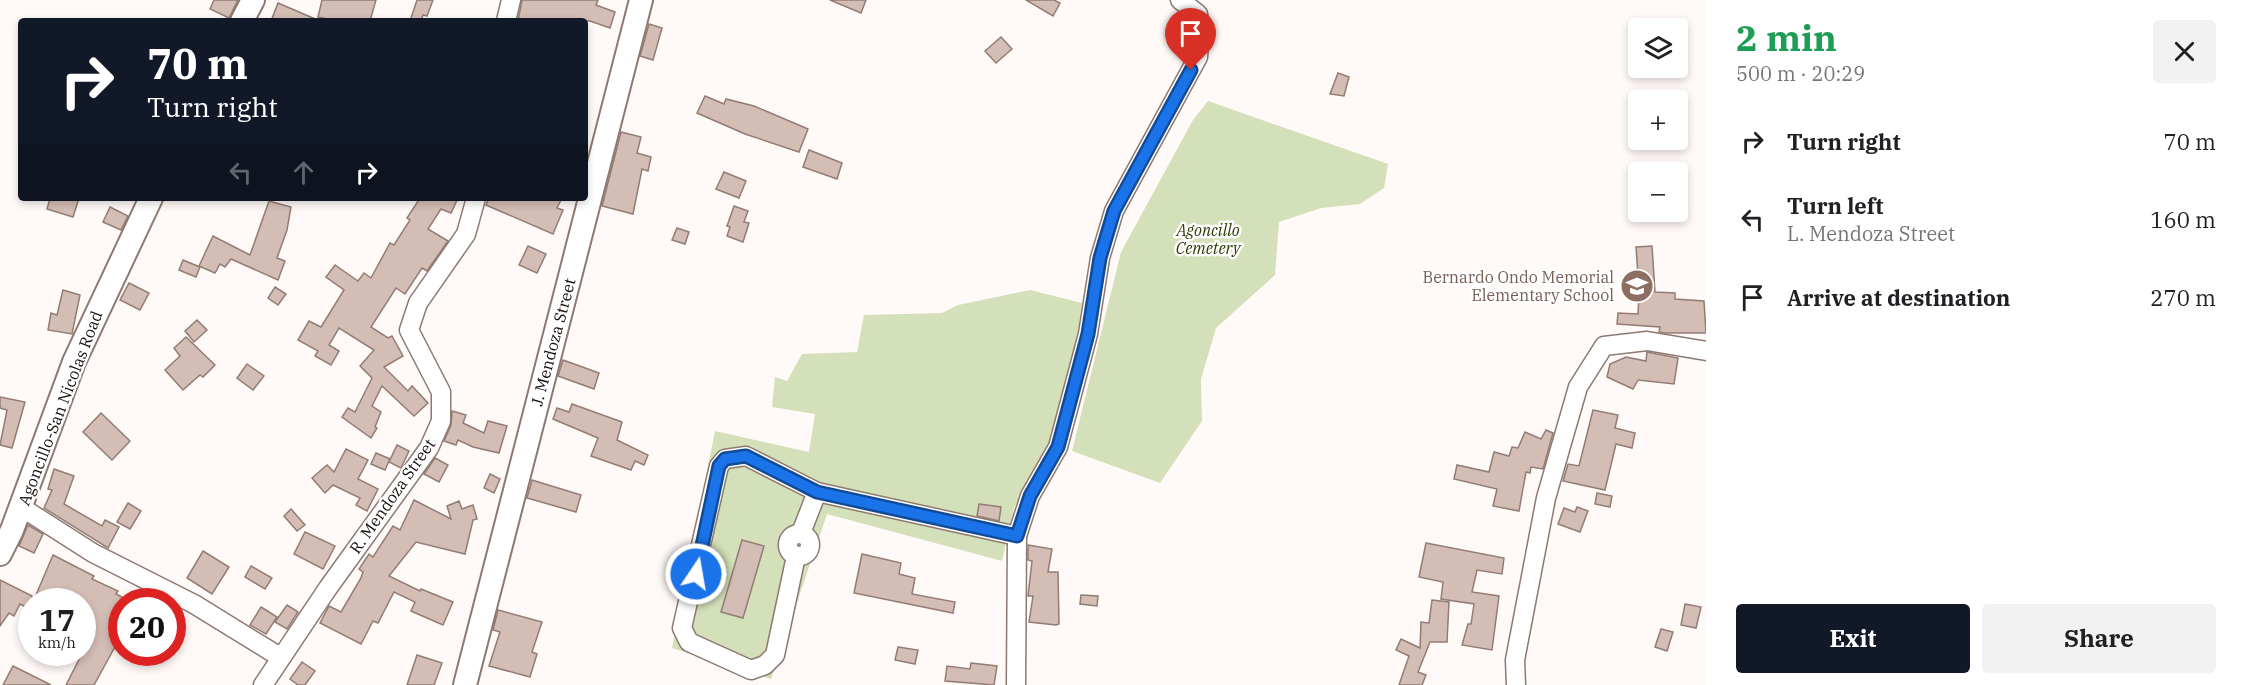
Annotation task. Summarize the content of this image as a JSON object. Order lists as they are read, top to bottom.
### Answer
{
  "streets": {
    "main road": ["J. Mendoza Street", "Agoncillo-San Nicolas Road"],
    "street": ["R. Mendoza Street"]
  },
  "parks": ["Agoncillo Cemetery"],
  "places": {
    "school or university": ["Bernardo Ondo Memorial Elementary School"]
  },
  "page": {
    "heading": ["2 min", "500 m · 20:29"],
    "map_buttons": ["+", "−"],
    "turn": ["70 m", "Turn right"],
    "list": [
      {
        "name": "Turn right",
        "value": "70 m"
      },
      {
        "name": "Turn left",
        "note": "L. Mendoza Street",
        "value": "160 m"
      },
      {
        "name": "Arrive at destination",
        "value": "270 m"
      }
    ],
    "speed": "17 km/h",
    "limit": "20",
    "buttons": ["Exit", "Share"]
  }
}
